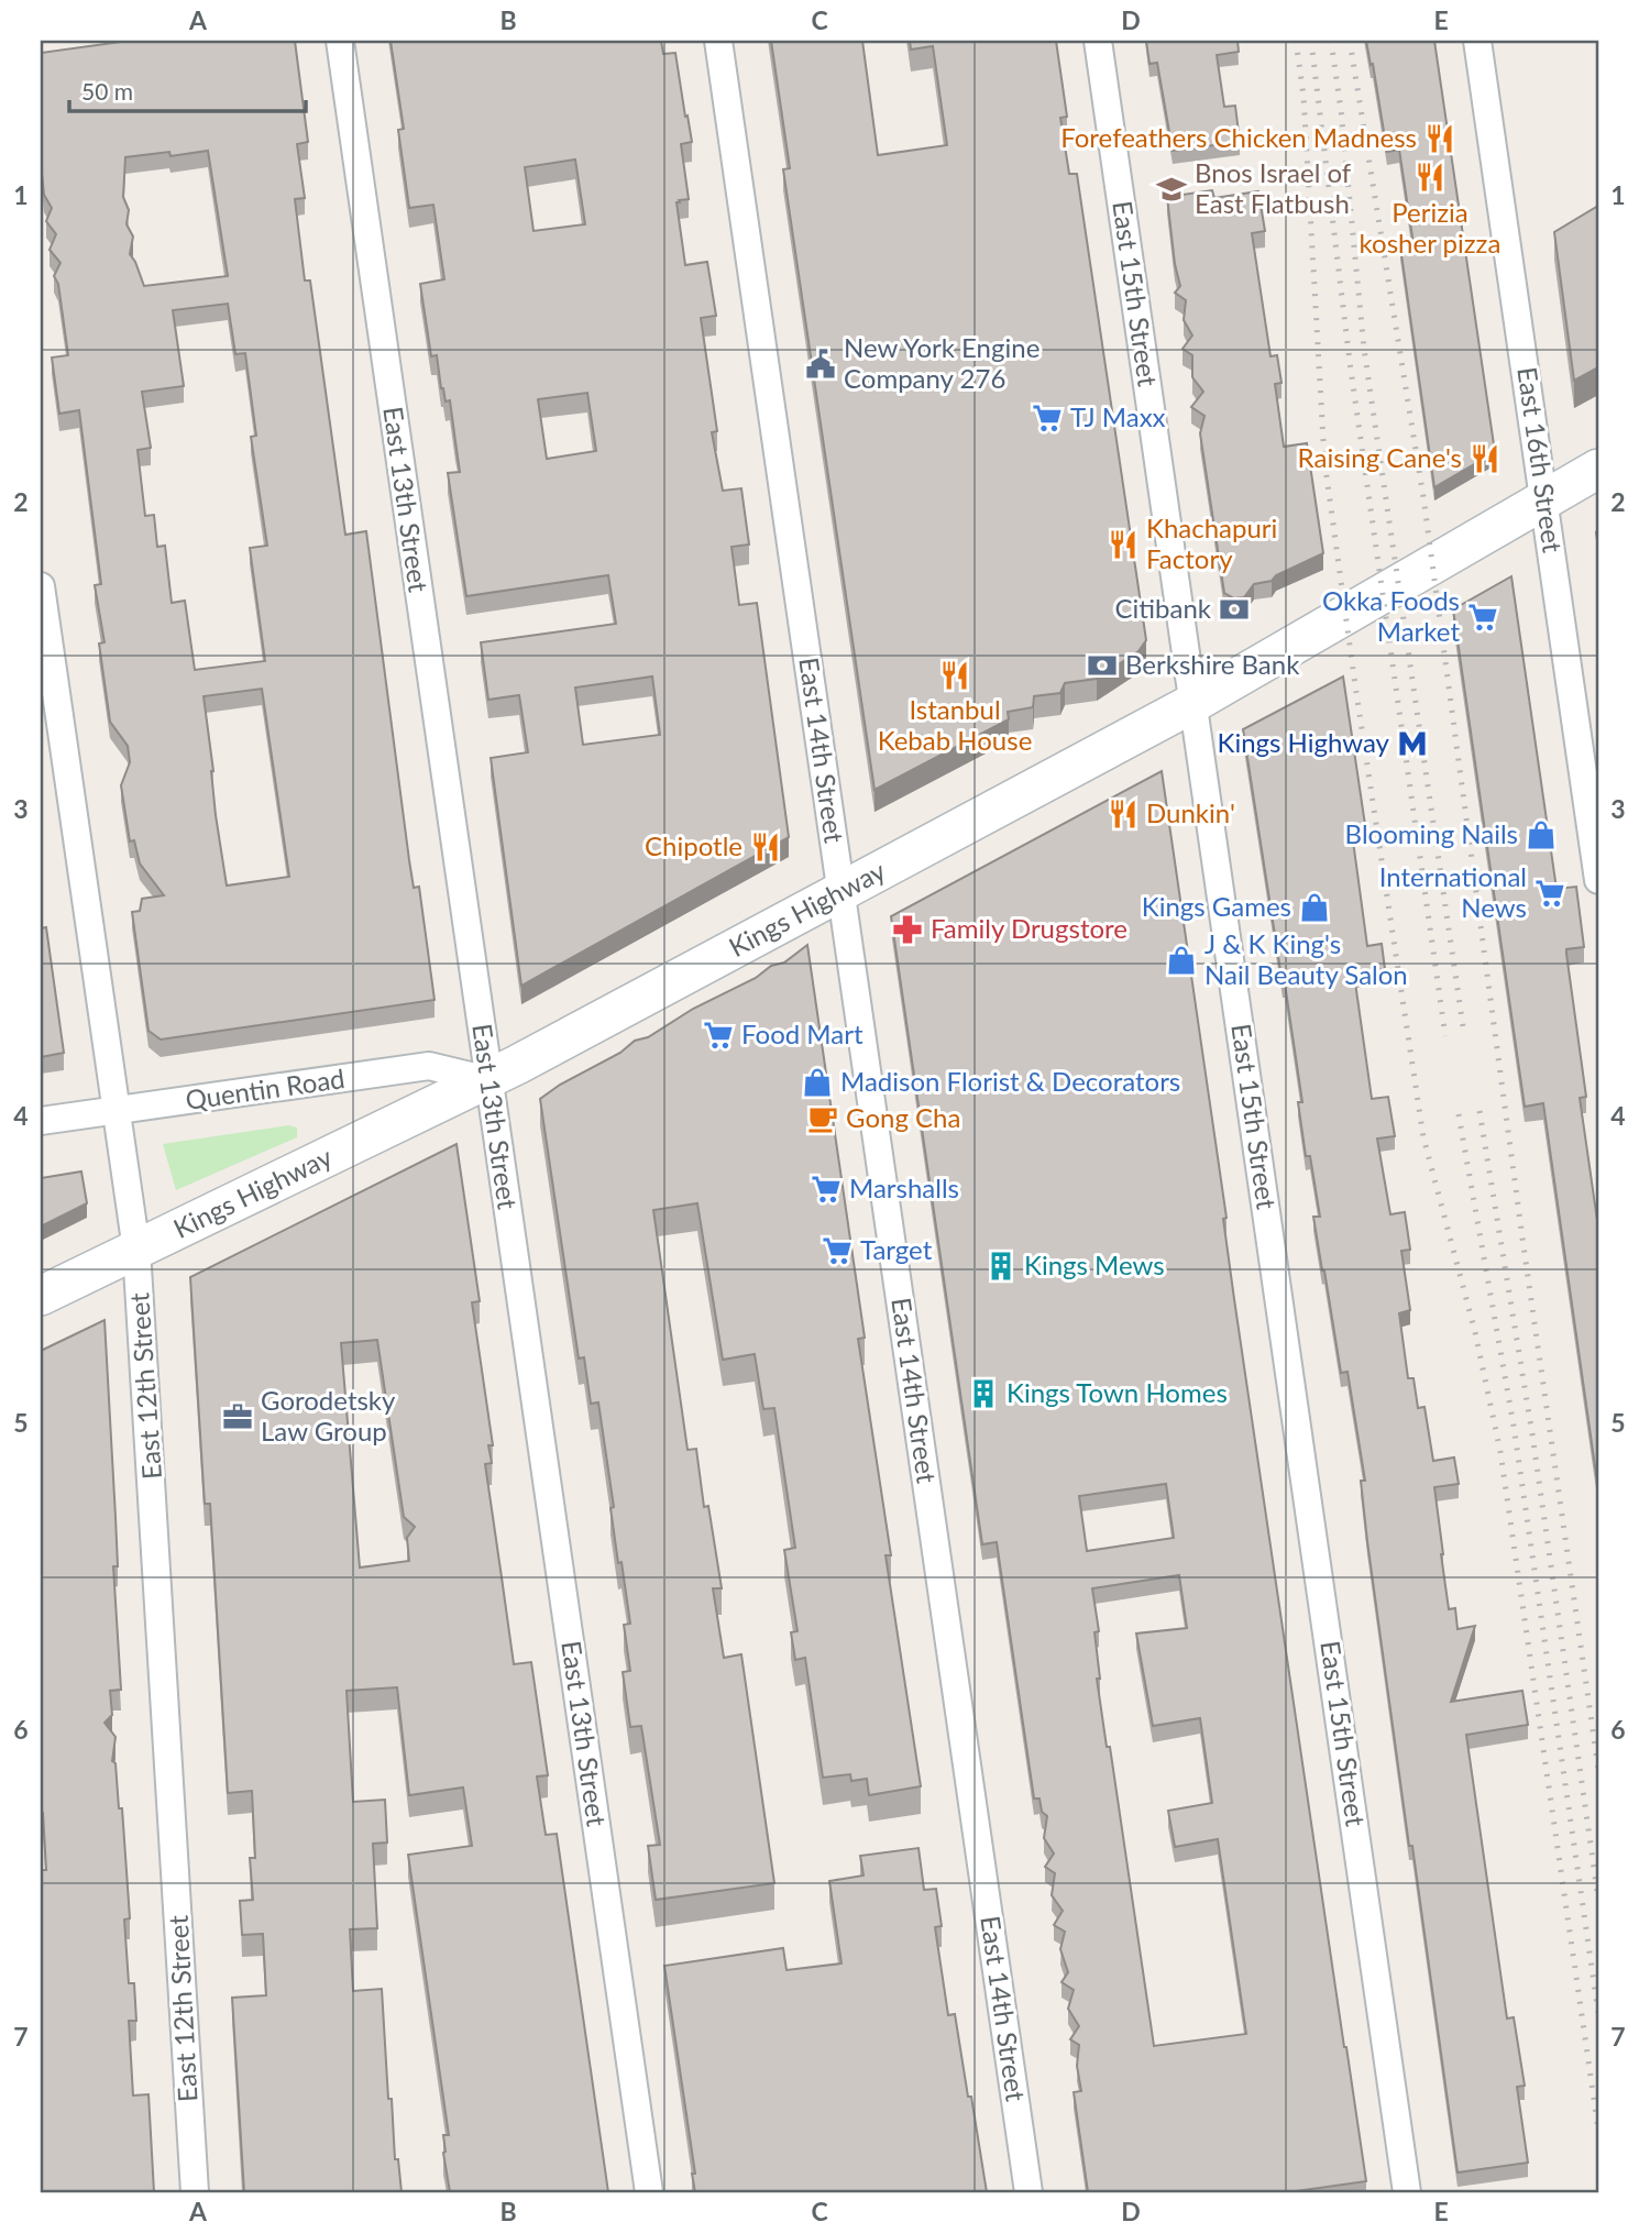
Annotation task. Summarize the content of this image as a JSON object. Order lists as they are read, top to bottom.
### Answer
{
  "streets": {
    "street": [
      "East 15th Street",
      "East 16th Street",
      "East 13th Street",
      "East 14th Street",
      "Kings Highway",
      "Quentin Road",
      "East 12th Street"
    ]
  },
  "crossings": [
    ["East 15th Street", "Kings Highway"],
    ["East 16th Street", "Kings Highway"],
    ["East 13th Street", "Kings Highway"],
    ["East 13th Street", "Quentin Road"],
    ["East 14th Street", "Kings Highway"],
    ["Kings Highway", "Quentin Road"],
    ["Kings Highway", "East 12th Street"],
    ["Quentin Road", "East 12th Street"]
  ],
  "places": {
    "restaurant": [
      "Forefeathers Chicken Madness",
      "Perizia kosher pizza",
      "Raising Cane's",
      "Khachapuri Factory",
      "Istanbul Kebab House",
      "Dunkin'",
      "Chipotle"
    ],
    "school or university": ["Bnos Israel of East Flatbush"],
    "public building": ["New York Engine Company 276"],
    "supermarket": [
      "TJ Maxx",
      "Okka Foods Market",
      "International News",
      "Food Mart",
      "Marshalls",
      "Target"
    ],
    "bank": ["Citibank", "Berkshire Bank"],
    "metro station": ["Kings Highway"],
    "shop": [
      "Blooming Nails",
      "Kings Games",
      "J & K King's Nail Beauty Salon",
      "Madison Florist & Decorators"
    ],
    "pharmacy": ["Family Drugstore"],
    "cafe": ["Gong Cha"],
    "building": ["Kings Mews", "Kings Town Homes"],
    "office": ["Gorodetsky Law Group"]
  },
  "scale_bar": "50 m",
  "grid": {
    "columns": [
      "A",
      "B",
      "C",
      "D",
      "E"
    ],
    "rows": [
      "1",
      "2",
      "3",
      "4",
      "5",
      "6",
      "7"
    ]
  }
}
